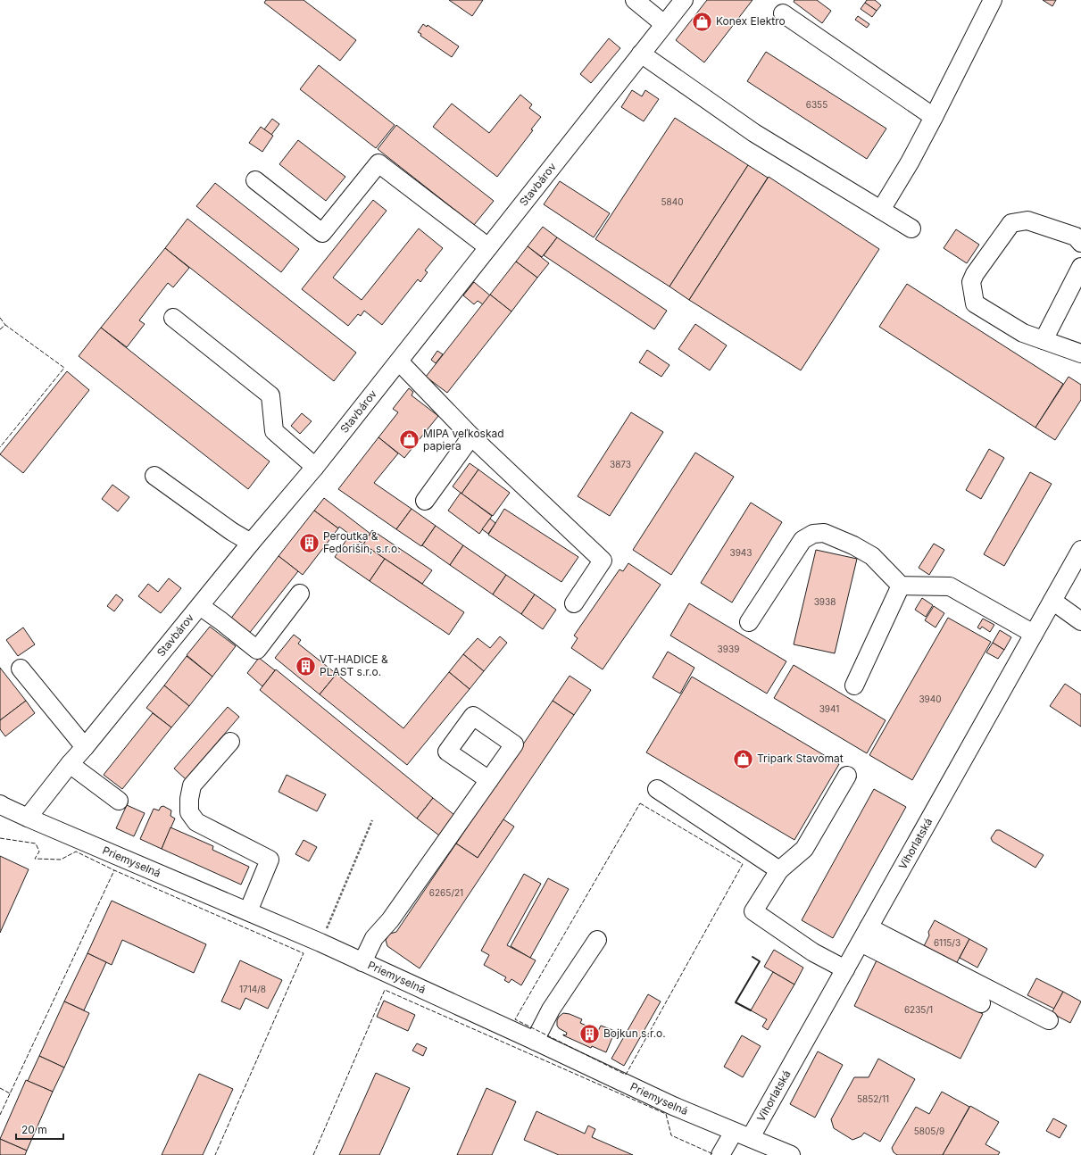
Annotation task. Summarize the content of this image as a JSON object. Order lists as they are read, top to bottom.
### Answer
{
  "streets": {
    "street": ["Stavbárov", "Vihorlatská", "Priemyselná"]
  },
  "crossings": [
    ["Stavbárov", "Priemyselná"],
    ["Vihorlatská", "Priemyselná"]
  ],
  "places": {
    "shop": ["Konex Elektro", "MIPA veľkoskad papiera", "Tripark Stavomat"],
    "building": ["Peroutka & Fedorišin, s.r.o.", "VT-HADICE & PLAST s.r.o.", "Bojkun s.r.o."]
  },
  "house_numbers": [
    "6355",
    "5840",
    "3873",
    "3943",
    "3938",
    "3939",
    "3940",
    "3941",
    "6265/21",
    "6115/3",
    "1714/8",
    "6235/1",
    "5852/11",
    "5805/9"
  ],
  "scale_bar": "20 m"
}
